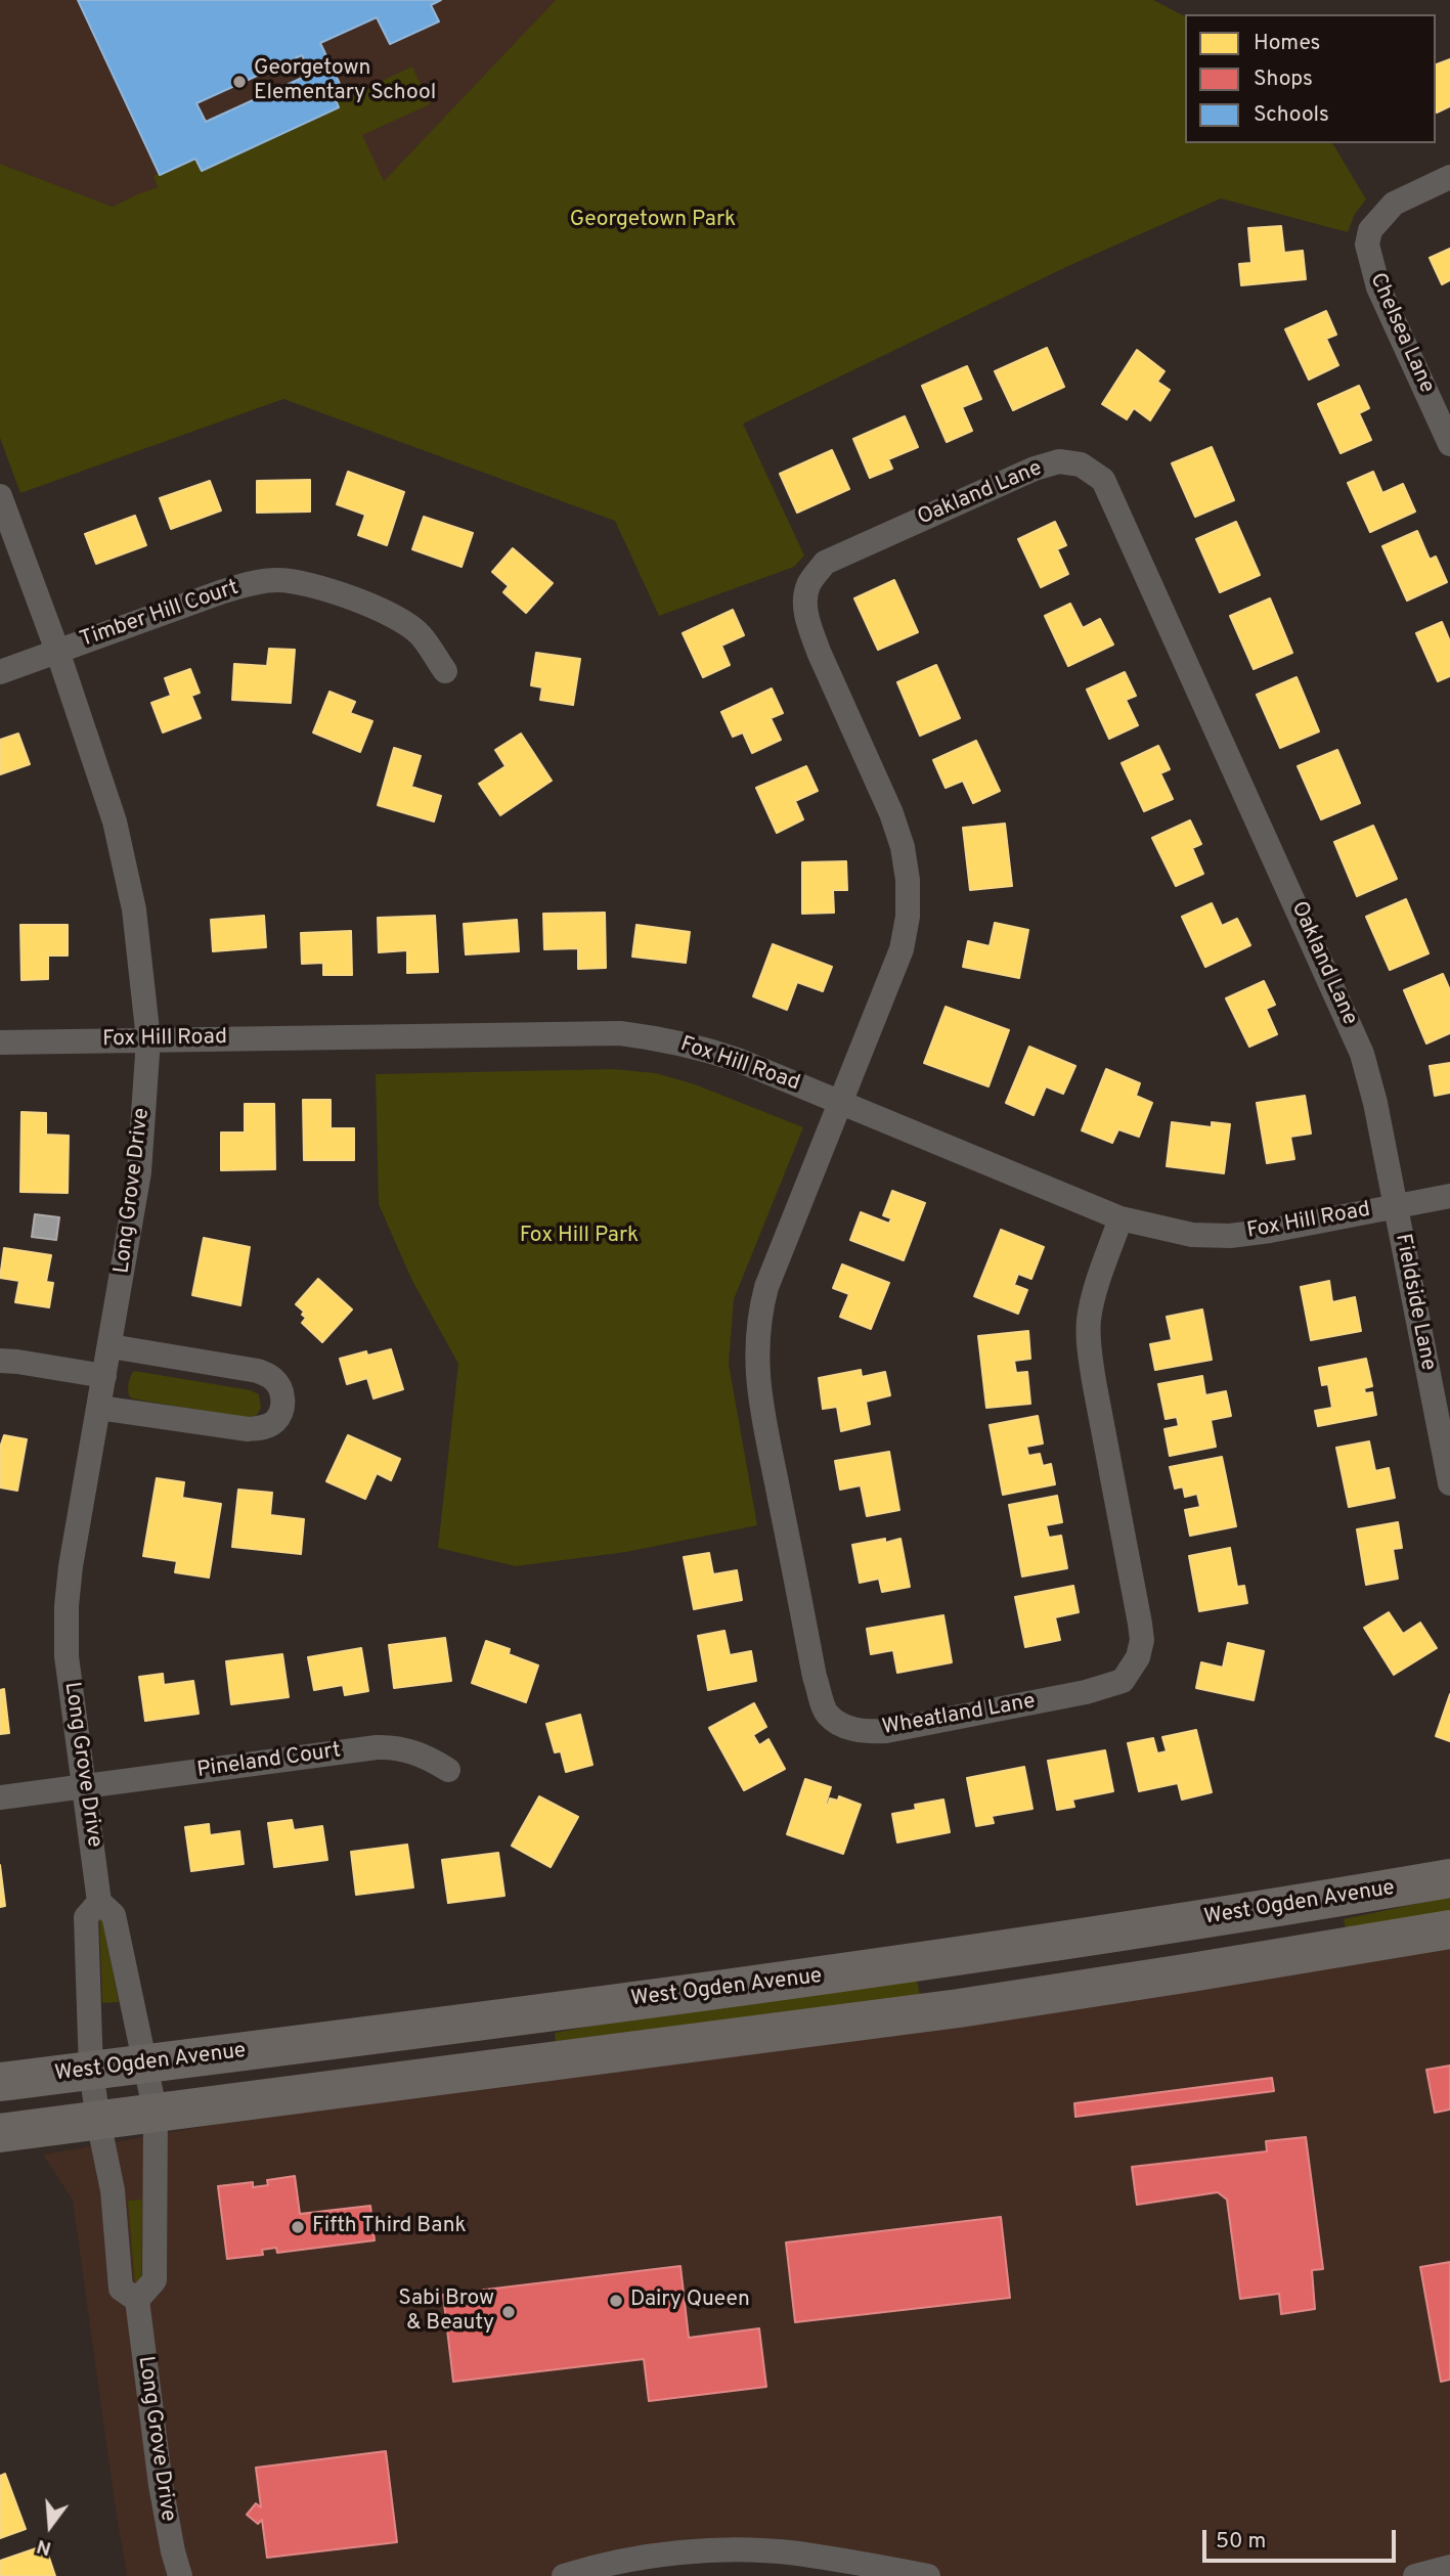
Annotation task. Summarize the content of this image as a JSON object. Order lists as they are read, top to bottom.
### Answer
{
  "streets": {
    "main road": ["West Ogden Avenue"],
    "street": [
      "Chelsea Lane",
      "Oakland Lane",
      "Timber Hill Court",
      "Fox Hill Road",
      "Long Grove Drive",
      "Fieldside Lane",
      "Wheatland Lane",
      "Pineland Court"
    ]
  },
  "crossings": [
    ["Oakland Lane", "Fox Hill Road"],
    ["Oakland Lane", "Fieldside Lane"],
    ["Oakland Lane", "Wheatland Lane"],
    ["Timber Hill Court", "Long Grove Drive"],
    ["Fox Hill Road", "Long Grove Drive"],
    ["Fox Hill Road", "Fieldside Lane"],
    ["Fox Hill Road", "Wheatland Lane"],
    ["Long Grove Drive", "Pineland Court"],
    ["Long Grove Drive", "West Ogden Avenue"]
  ],
  "parks": ["Georgetown Park", "Fox Hill Park"],
  "places": [
    "Georgetown Elementary School",
    "Fifth Third Bank",
    "Dairy Queen",
    "Sabi Brow & Beauty"
  ],
  "legend": ["Homes", "Shops", "Schools"],
  "scale_bar": "50 m",
  "north": "bottom"
}
